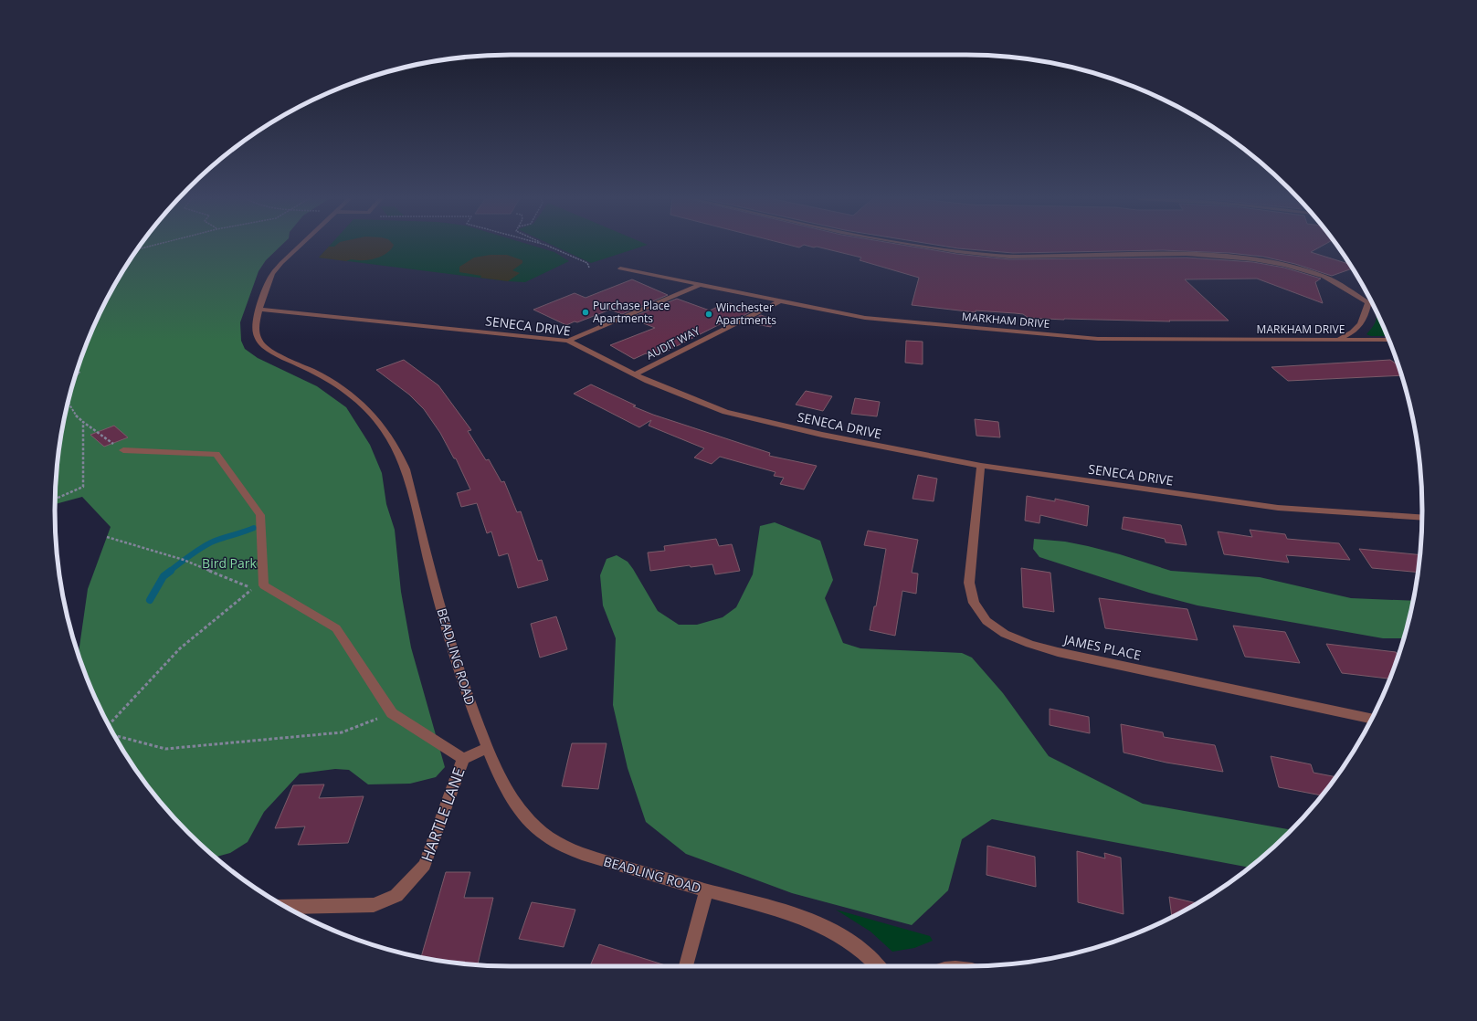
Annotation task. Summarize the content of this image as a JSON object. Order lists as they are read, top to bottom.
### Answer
{
  "streets": {
    "street": [
      "MARKHAM DRIVE",
      "SENECA DRIVE",
      "AUDIT WAY",
      "JAMES PLACE",
      "BEADLING ROAD",
      "HARTLE LANE"
    ]
  },
  "crossings": [
    ["MARKHAM DRIVE", "AUDIT WAY"],
    ["SENECA DRIVE", "AUDIT WAY"],
    ["SENECA DRIVE", "JAMES PLACE"],
    ["SENECA DRIVE", "BEADLING ROAD"],
    ["BEADLING ROAD", "HARTLE LANE"]
  ],
  "parks": ["Bird Park"],
  "places": ["Purchase Place Apartments", "Winchester Apartments"]
}
